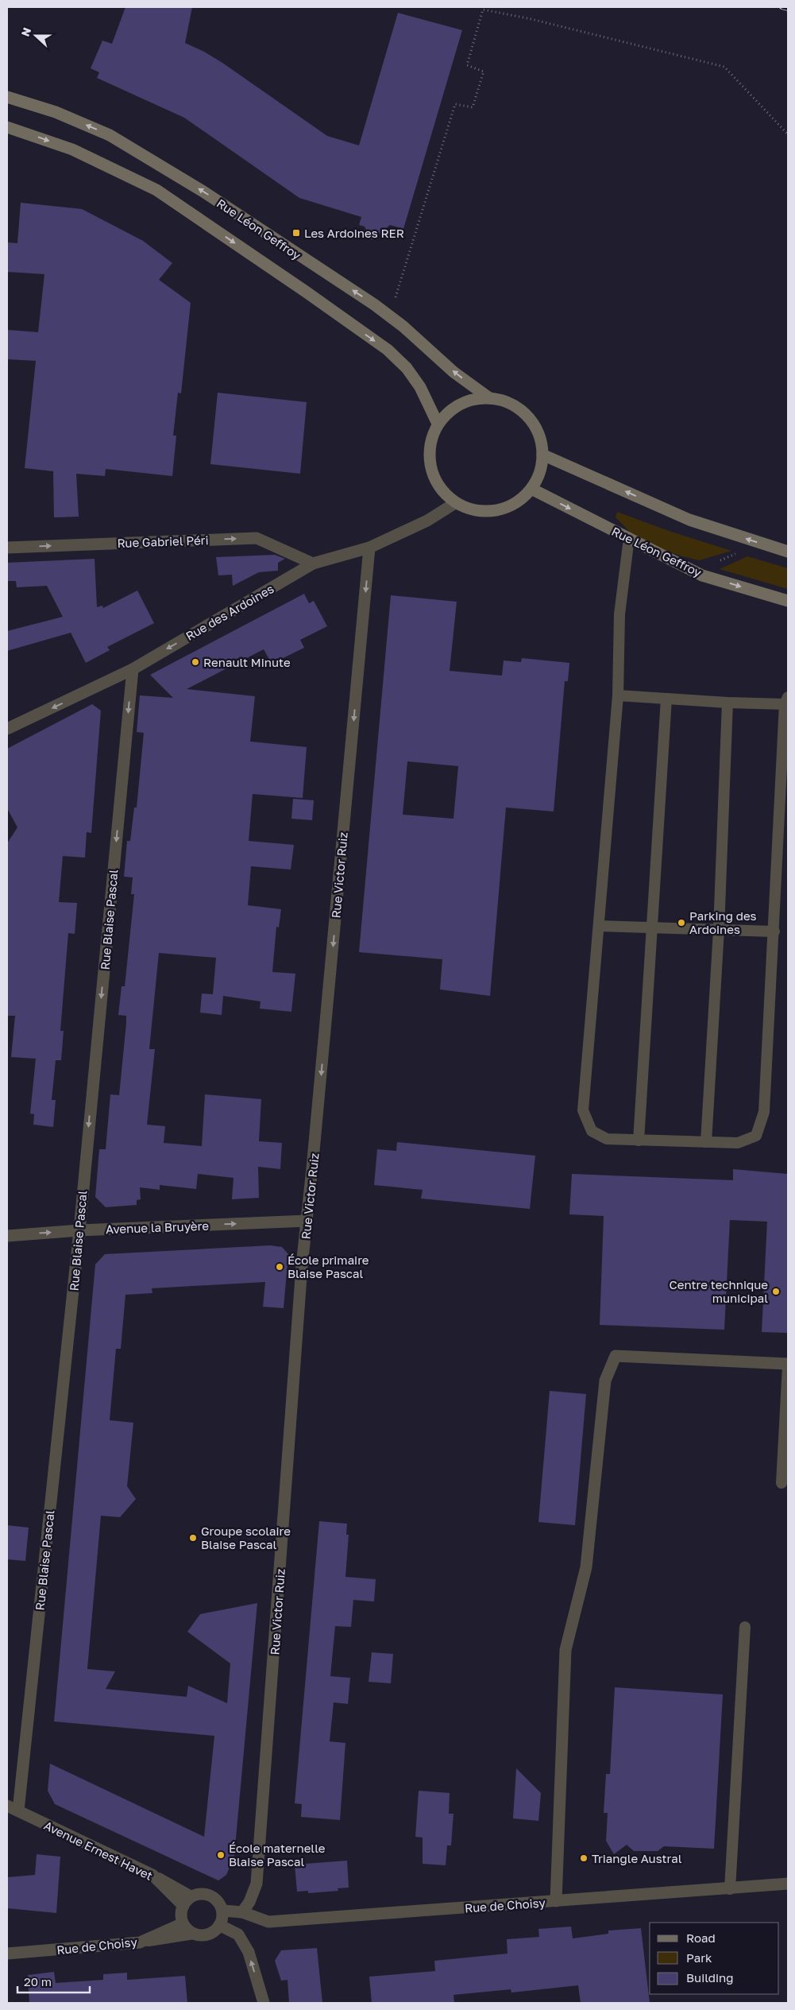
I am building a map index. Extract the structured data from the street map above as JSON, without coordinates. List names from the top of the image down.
{
  "streets": {
    "street": [
      "Rue Léon Geffroy",
      "Rue Gabriel Péri",
      "Rue des Ardoines",
      "Rue Victor Ruiz",
      "Rue Blaise Pascal",
      "Avenue la Bruyère",
      "Avenue Ernest Havet",
      "Rue de Choisy"
    ]
  },
  "crossings": [
    ["Rue Léon Geffroy", "Rue des Ardoines"],
    ["Rue Gabriel Péri", "Rue des Ardoines"],
    ["Rue des Ardoines", "Rue Victor Ruiz"],
    ["Rue des Ardoines", "Rue Blaise Pascal"],
    ["Rue Victor Ruiz", "Avenue la Bruyère"],
    ["Rue Victor Ruiz", "Rue de Choisy"],
    ["Rue Blaise Pascal", "Avenue la Bruyère"],
    ["Rue Blaise Pascal", "Avenue Ernest Havet"],
    ["Avenue Ernest Havet", "Rue de Choisy"]
  ],
  "one_way": [
    "Rue Gabriel Péri",
    "Rue des Ardoines",
    "Rue Victor Ruiz",
    "Rue Blaise Pascal",
    "Avenue la Bruyère"
  ],
  "places": {
    "transit": ["Les Ardoines RER"],
    "other": [
      "Renault Minute",
      "Parking des Ardoines",
      "École primaire Blaise Pascal",
      "Centre technique municipal",
      "Groupe scolaire Blaise Pascal",
      "École maternelle Blaise Pascal",
      "Triangle Austral"
    ]
  },
  "legend": ["Road", "Park", "Building"],
  "scale_bar": "20 m",
  "north": "left"
}
